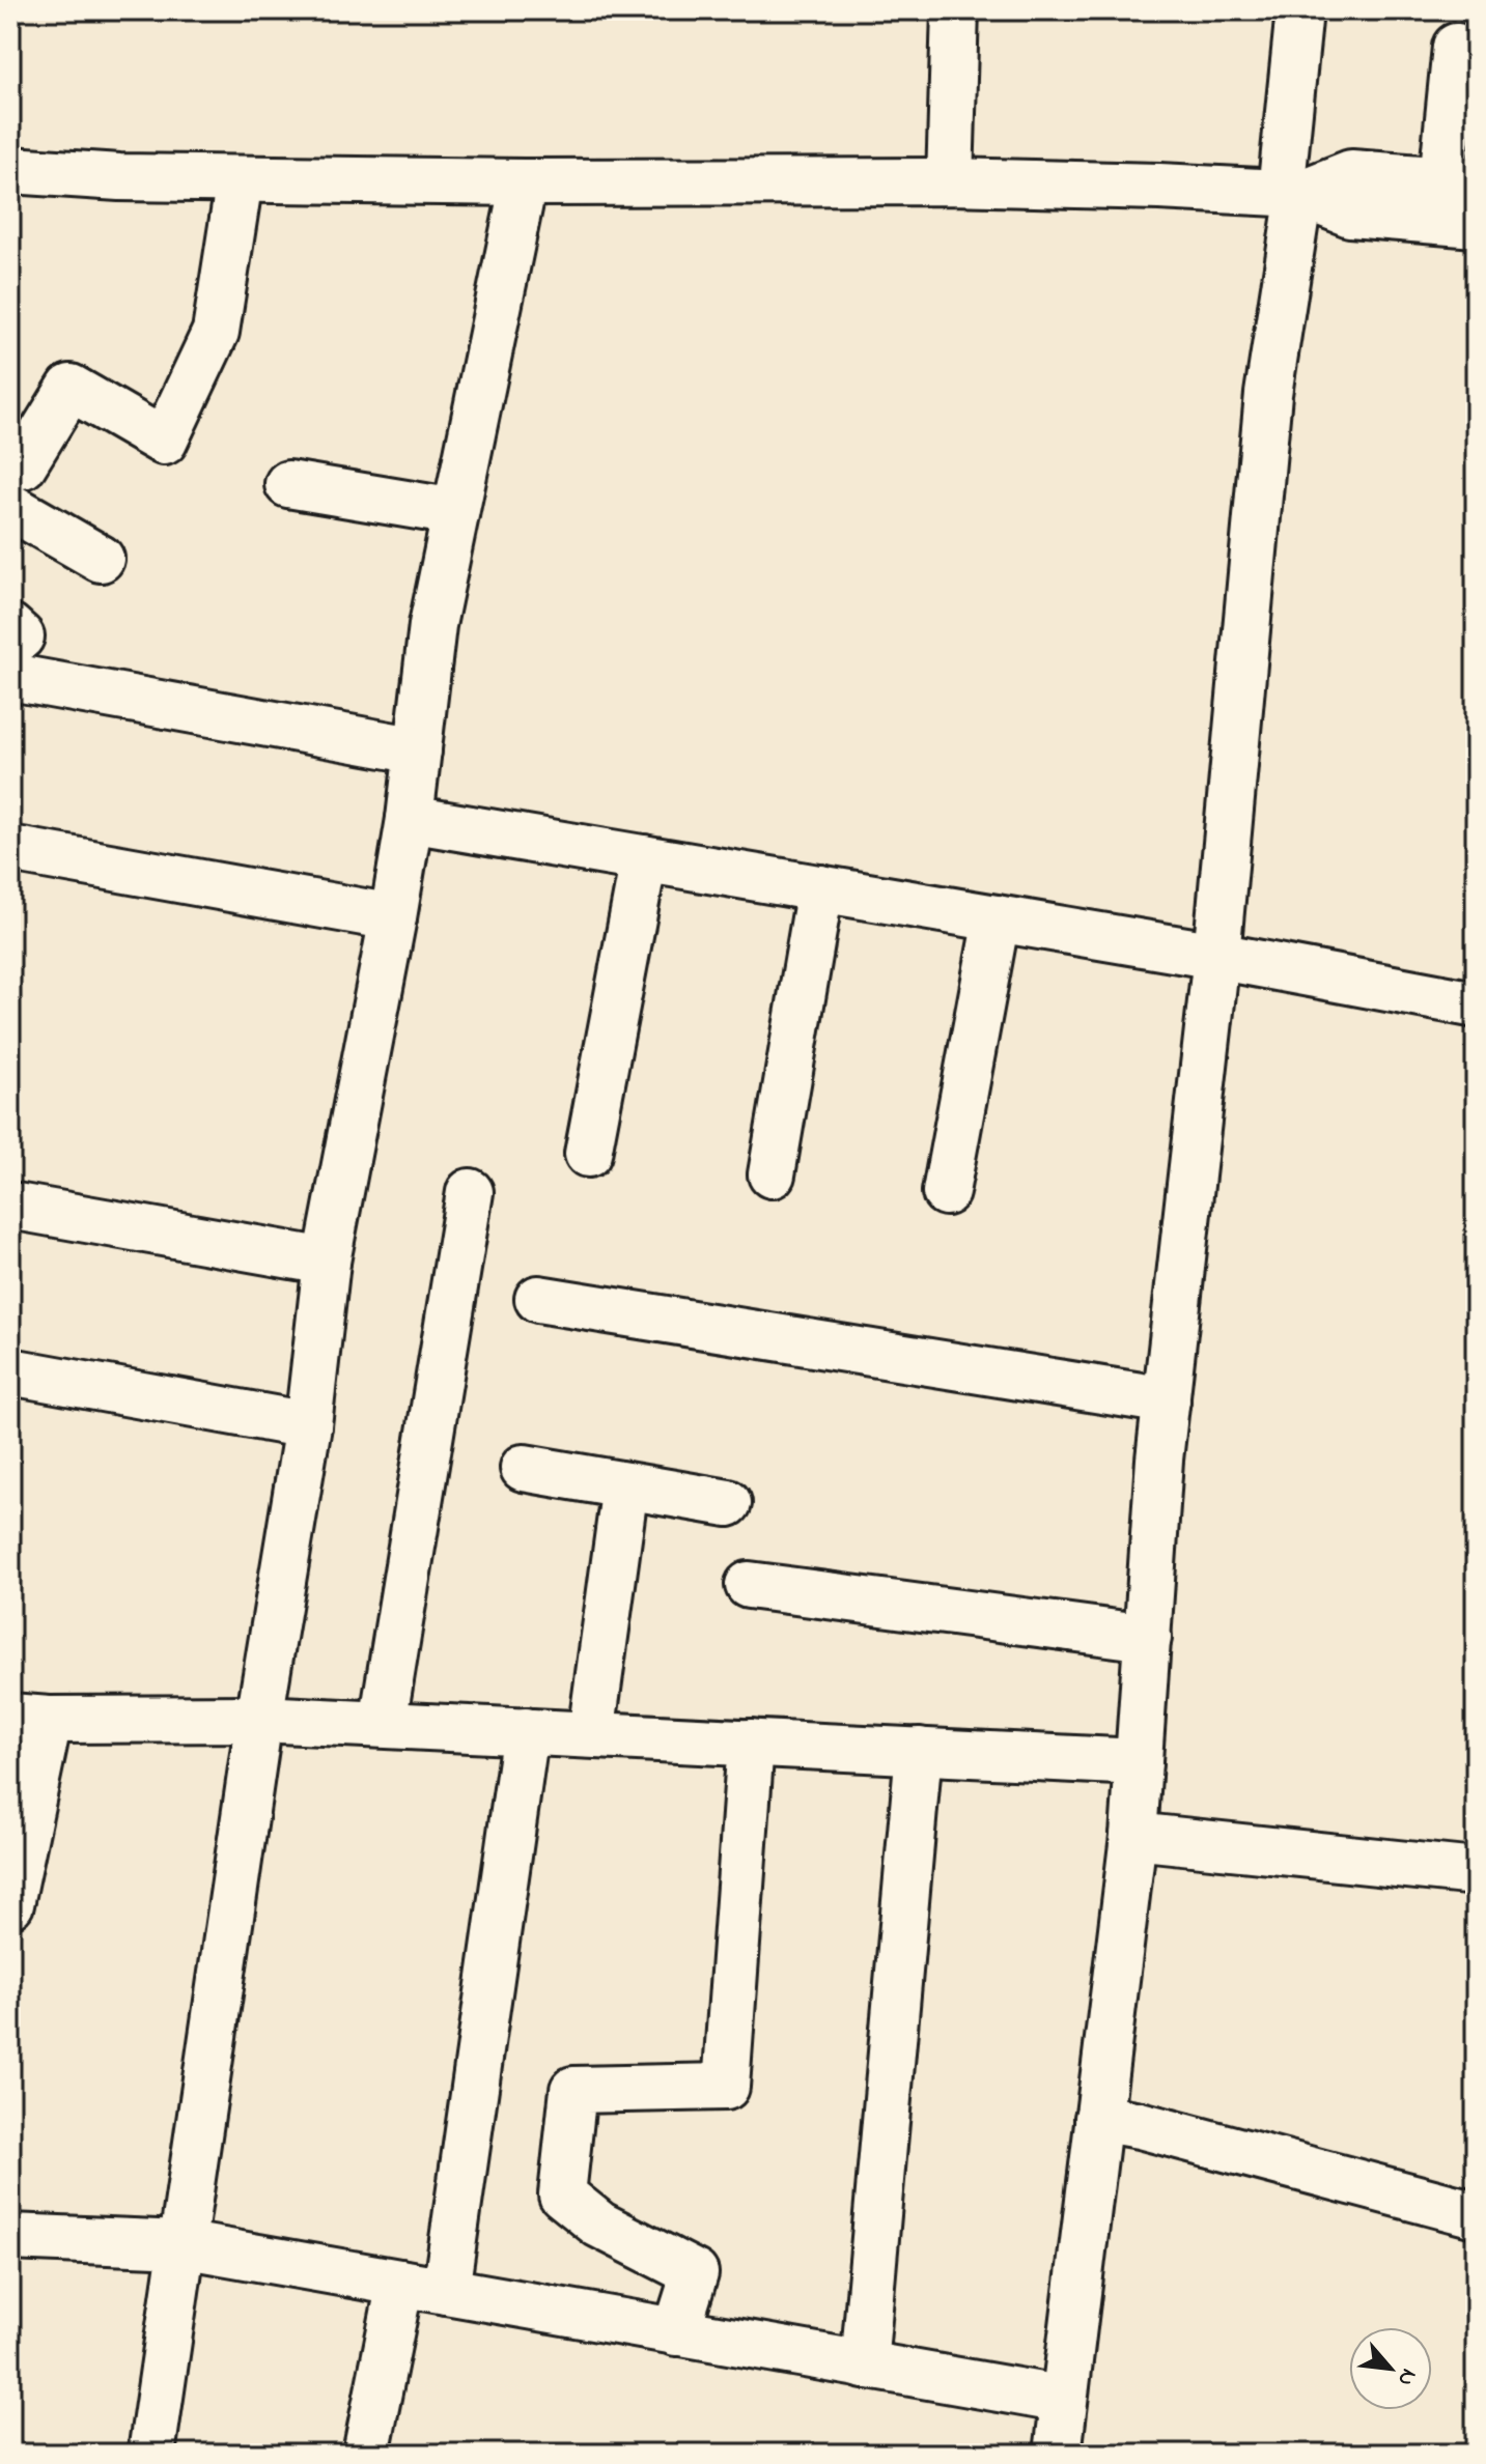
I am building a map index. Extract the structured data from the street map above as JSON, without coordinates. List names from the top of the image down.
{
  "north": "bottom right"
}
